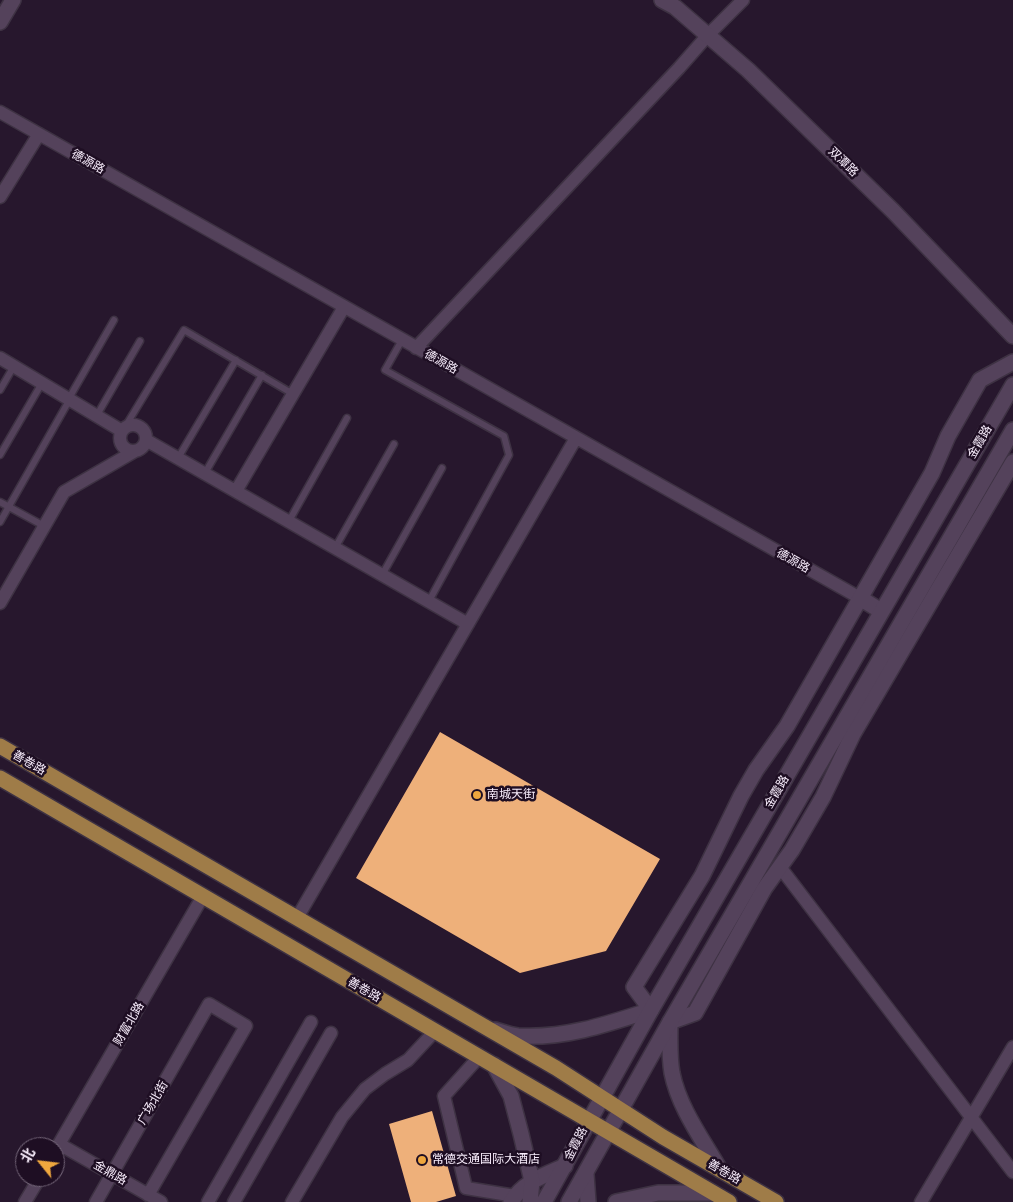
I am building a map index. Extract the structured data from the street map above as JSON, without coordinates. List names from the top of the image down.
{
  "streets": {
    "main road": ["善卷路"],
    "street": [
      "德源路",
      "双潭路",
      "金霞路",
      "财富北路",
      "广场北街",
      "金鼎路"
    ]
  },
  "crossings": [
    ["德源路", "金霞路"],
    ["金霞路", "善卷路"],
    ["善卷路", "财富北路"],
    ["广场北街", "金鼎路"]
  ],
  "places": ["南城天街", "常德交通国际大酒店"],
  "north": "top left"
}
